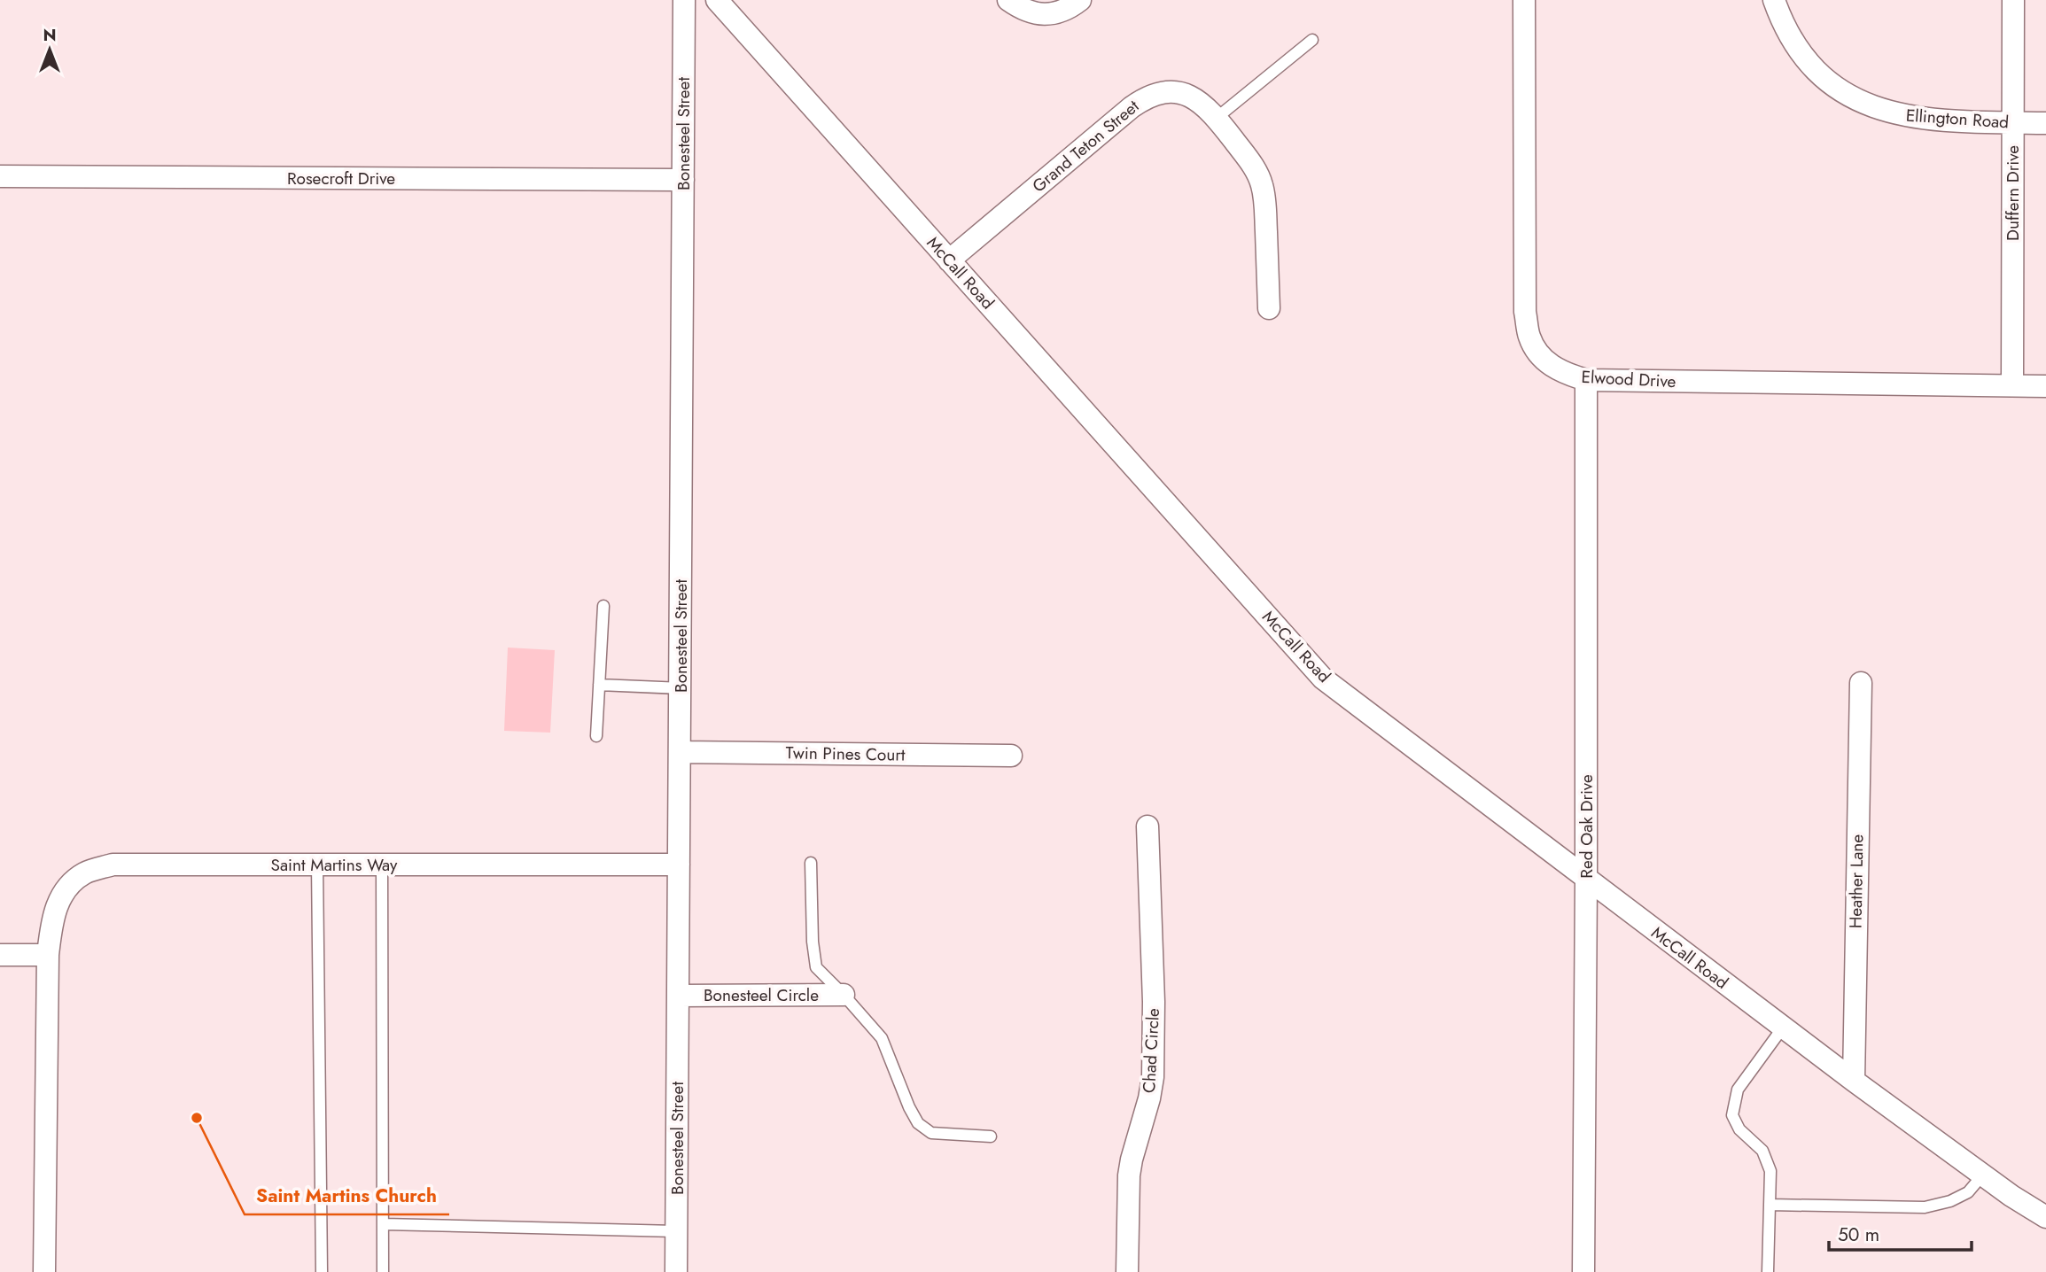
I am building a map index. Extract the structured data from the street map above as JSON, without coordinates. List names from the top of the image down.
{
  "streets": {
    "street": [
      "Ellington Road",
      "Bonesteel Street",
      "Grand Teton Street",
      "Rosecroft Drive",
      "Duffern Drive",
      "McCall Road",
      "Elwood Drive",
      "Twin Pines Court",
      "Red Oak Drive",
      "Saint Martins Way",
      "Heather Lane",
      "Bonesteel Circle",
      "Chad Circle"
    ]
  },
  "crossings": [
    ["Ellington Road", "Duffern Drive"],
    ["Bonesteel Street", "Rosecroft Drive"],
    ["Bonesteel Street", "Twin Pines Court"],
    ["Bonesteel Street", "Saint Martins Way"],
    ["Bonesteel Street", "Bonesteel Circle"],
    ["Grand Teton Street", "McCall Road"],
    ["Duffern Drive", "Elwood Drive"],
    ["McCall Road", "Red Oak Drive"],
    ["McCall Road", "Heather Lane"],
    ["Elwood Drive", "Red Oak Drive"]
  ],
  "places": ["Saint Martins Church"],
  "scale_bar": "50 m",
  "north": "top"
}
